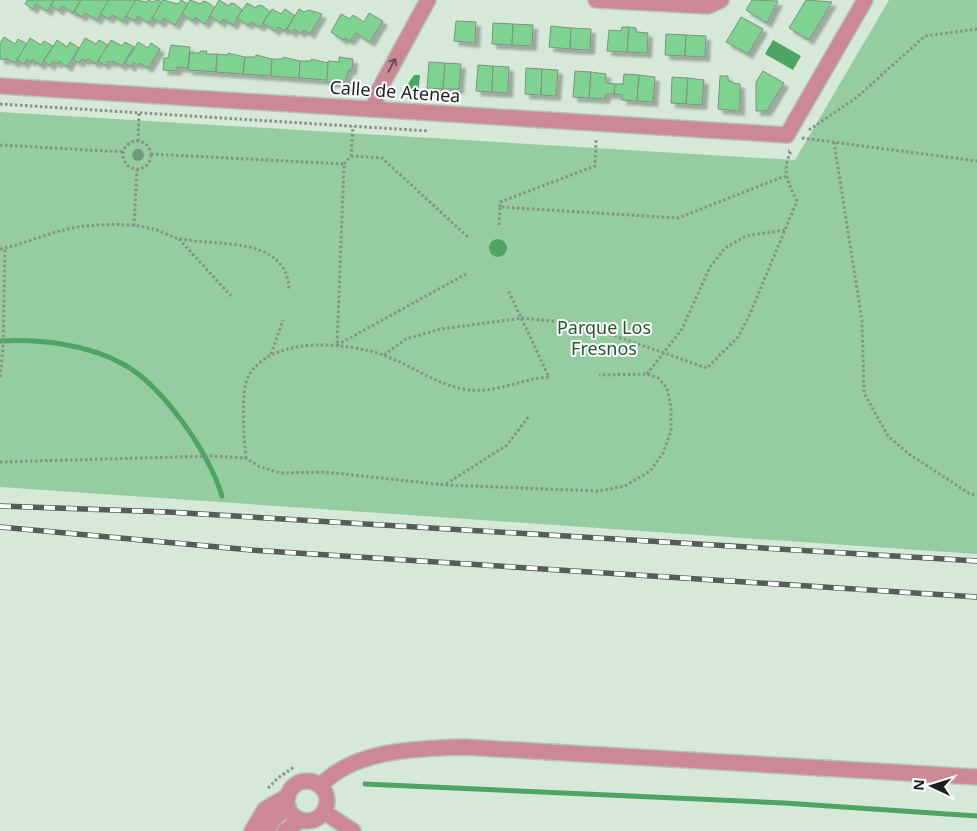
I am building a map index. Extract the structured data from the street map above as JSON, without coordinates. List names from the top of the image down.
{
  "streets": {
    "street": ["Calle de Atenea"]
  },
  "parks": ["Parque Los Fresnos"],
  "north": "left"
}
